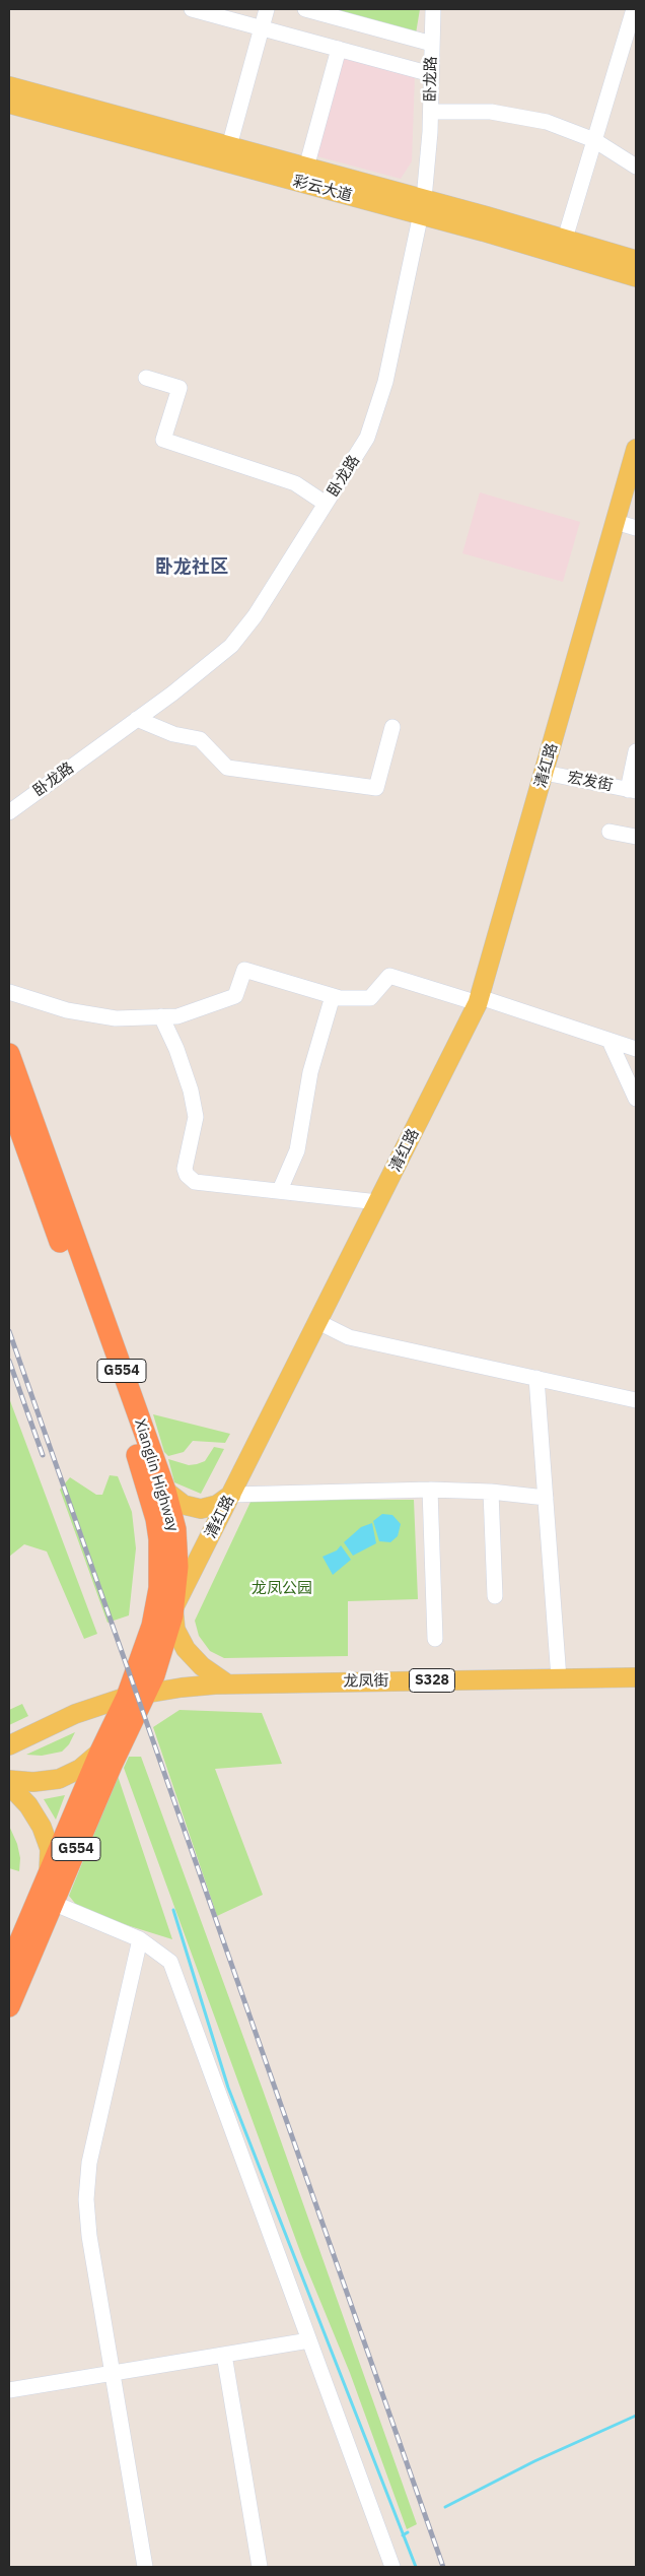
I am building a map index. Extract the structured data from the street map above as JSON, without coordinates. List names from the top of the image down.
{
  "streets": {
    "highway": ["G554", "Xianglin Highway"],
    "main road": [
      "彩云大道",
      "清红路",
      "S328",
      "龙凤街"
    ],
    "street": ["卧龙路", "宏发街"]
  },
  "crossings": [
    ["卧龙路", "彩云大道"],
    ["清红路", "宏发街"],
    ["清红路", "Xianglin Highway"],
    ["Xianglin Highway", "龙凤街"]
  ],
  "districts": ["卧龙社区"],
  "parks": ["龙凤公园"]
}
